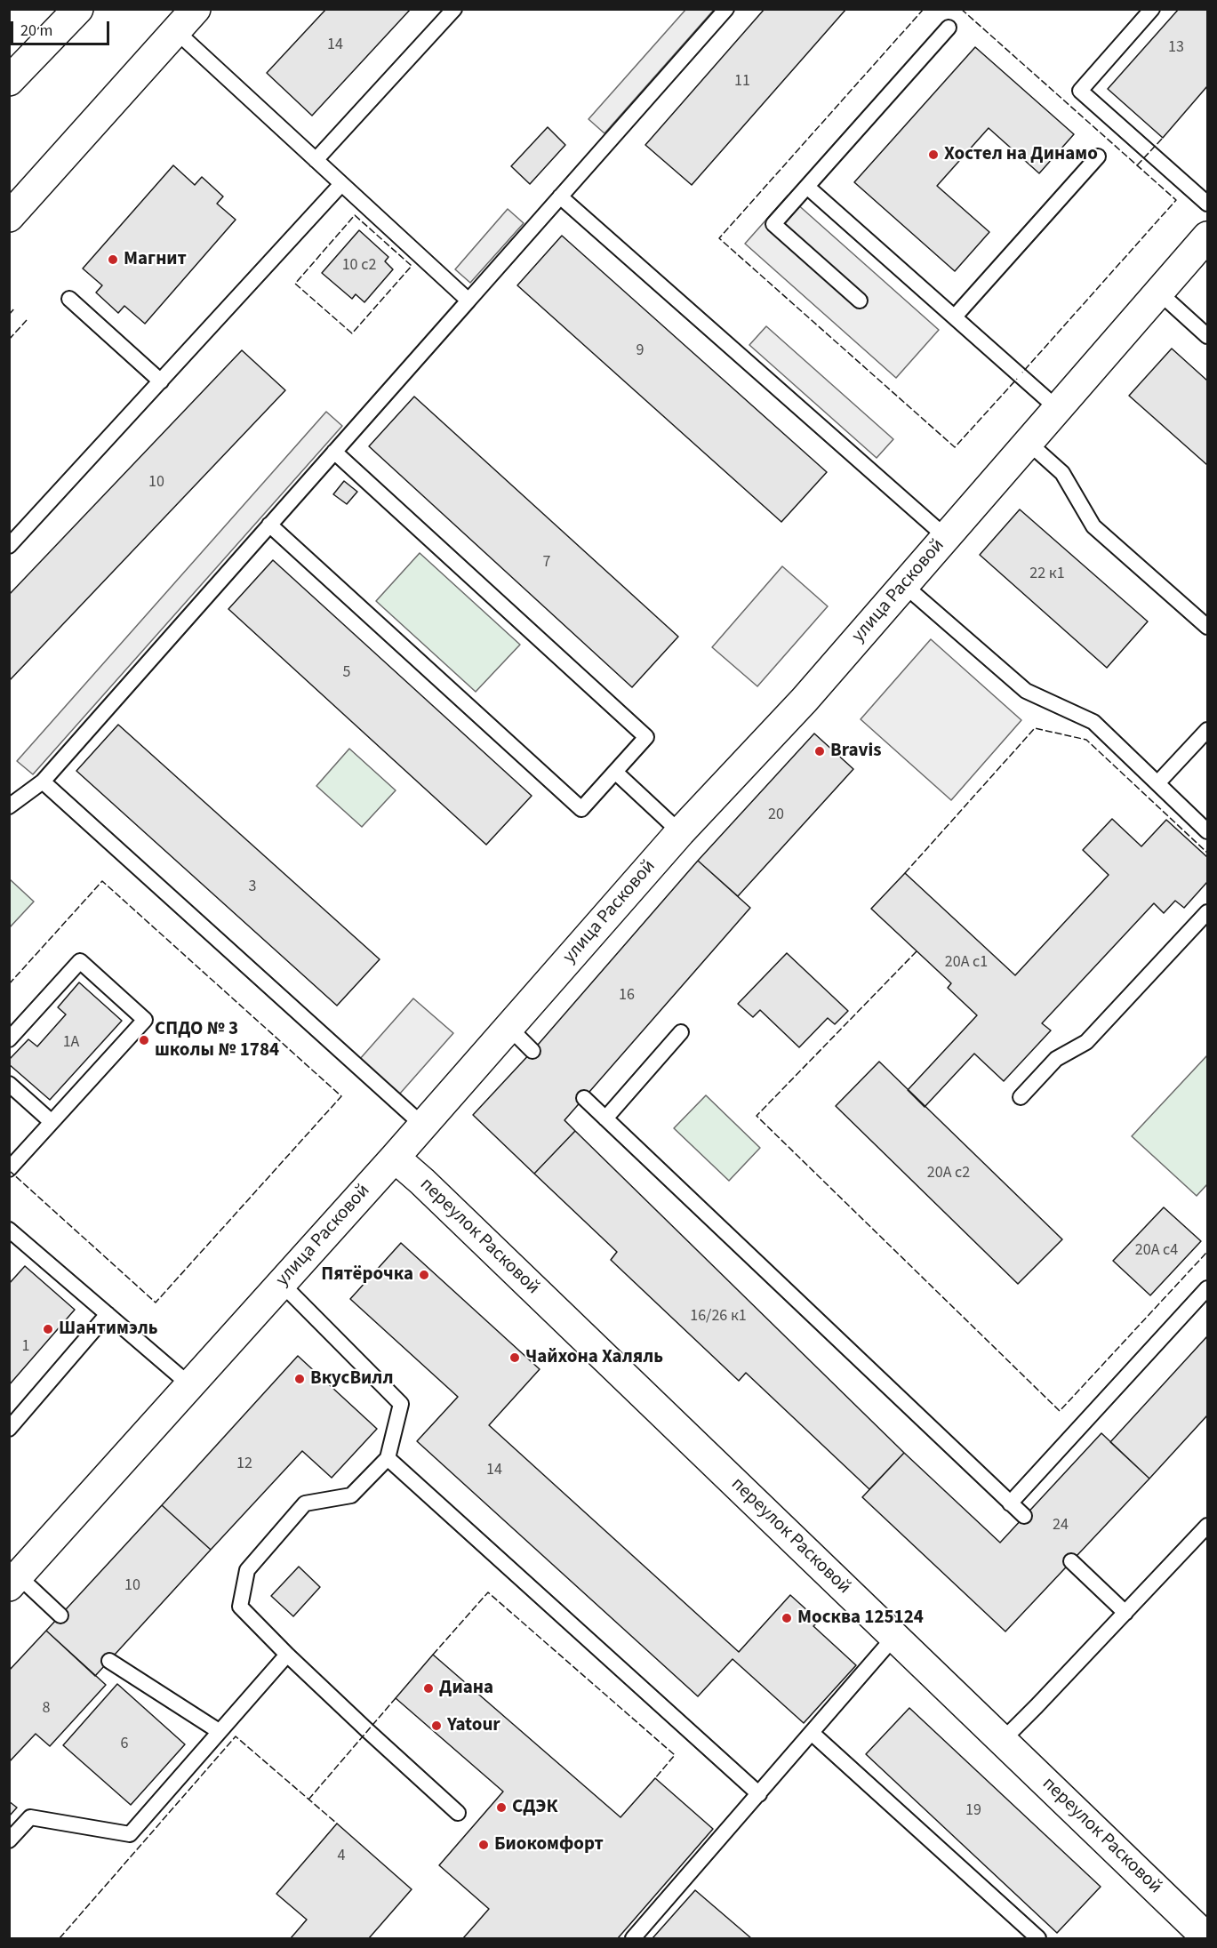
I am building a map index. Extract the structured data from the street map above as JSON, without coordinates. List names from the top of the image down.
{
  "streets": {
    "street": ["улица Расковой", "переулок Расковой"]
  },
  "crossings": [
    ["улица Расковой", "переулок Расковой"]
  ],
  "places": [
    "Хостел на Динамо",
    "Магнит",
    "Bravis",
    "СПДО № 3 школы № 1784",
    "Пятёрочка",
    "Шантимэль",
    "Чайхона Халяль",
    "ВкусВилл",
    "Москва 125124",
    "Диана",
    "Yatour",
    "СДЭК",
    "Биокомфорт"
  ],
  "house_numbers": [
    "14",
    "13",
    "11",
    "10 с2",
    "9",
    "10",
    "7",
    "22 к1",
    "5",
    "20",
    "3",
    "20А с1",
    "16",
    "1А",
    "20А с2",
    "20А с4",
    "16/26 к1",
    "1",
    "12",
    "14",
    "24",
    "10",
    "8",
    "6",
    "19",
    "4"
  ],
  "scale_bar": "20 m"
}
